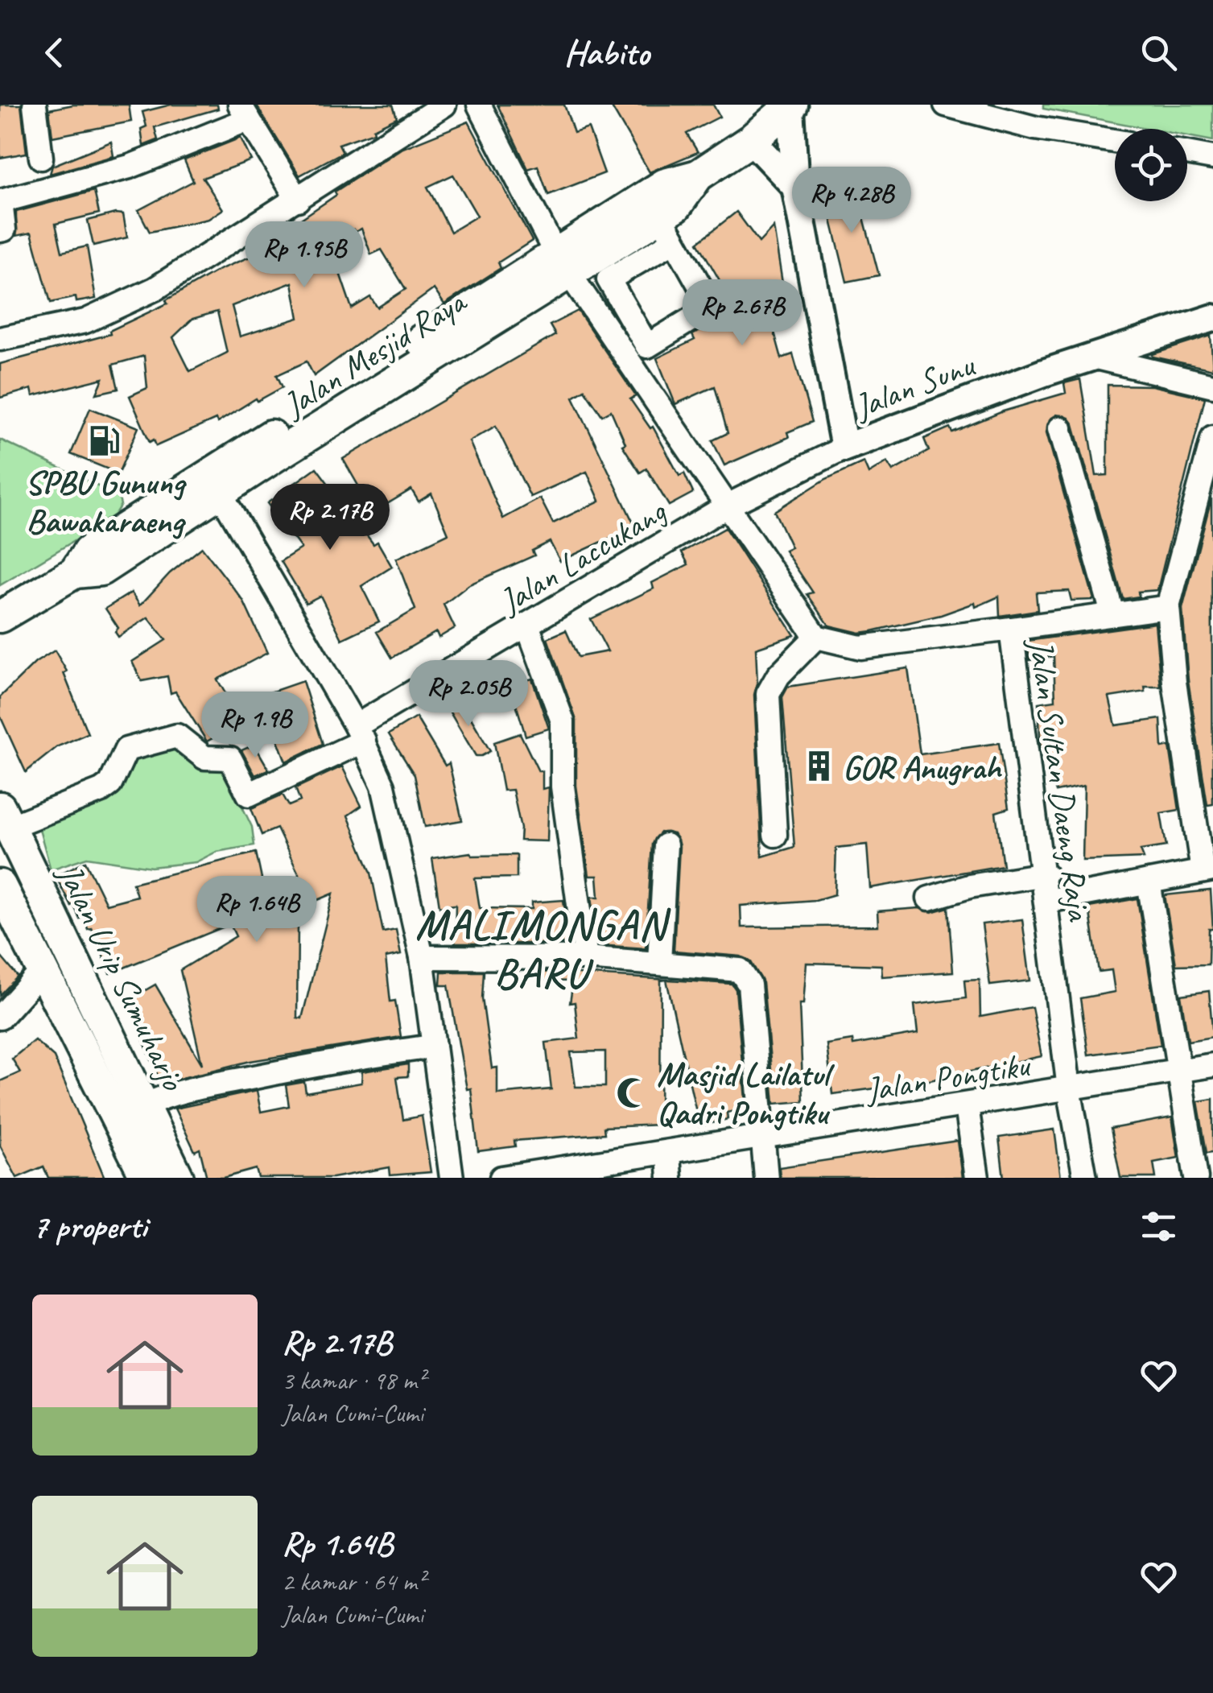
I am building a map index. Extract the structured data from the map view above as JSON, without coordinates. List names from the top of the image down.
{
  "streets": {
    "highway": ["Jalan Mesjid Raya", "Jalan Urip Sumuharjo"],
    "main road": ["Jalan Sunu"],
    "street": ["Jalan Laccukang", "Jalan Sultan Daeng Raja", "Jalan Pongtiku"]
  },
  "crossings": [
    ["Jalan Mesjid Raya", "Jalan Sunu"],
    ["Jalan Sunu", "Jalan Laccukang"],
    ["Jalan Laccukang", "Jalan Urip Sumuharjo"],
    ["Jalan Sultan Daeng Raja", "Jalan Pongtiku"]
  ],
  "districts": ["MALIMONGAN BARU"],
  "places": {
    "fuel station": ["SPBU Gunung Bawakaraeng"],
    "building": ["GOR Anugrah"],
    "mosque": ["Masjid Lailatul Qadri Pongtiku"]
  },
  "page": {
    "header": "Habito",
    "price": [
      "Rp 4.28B",
      "Rp 1.95B",
      "Rp 2.67B",
      "Rp 2.17B",
      "Rp 2.05B",
      "Rp 1.9B",
      "Rp 1.64B"
    ],
    "heading": "7 properti",
    "list": [
      {
        "name": "Rp 2.17B",
        "note": "3 kamar · 98 m² · Jalan Cumi-Cumi"
      },
      {
        "name": "Rp 1.64B",
        "note": "2 kamar · 64 m² · Jalan Cumi-Cumi"
      }
    ]
  }
}
